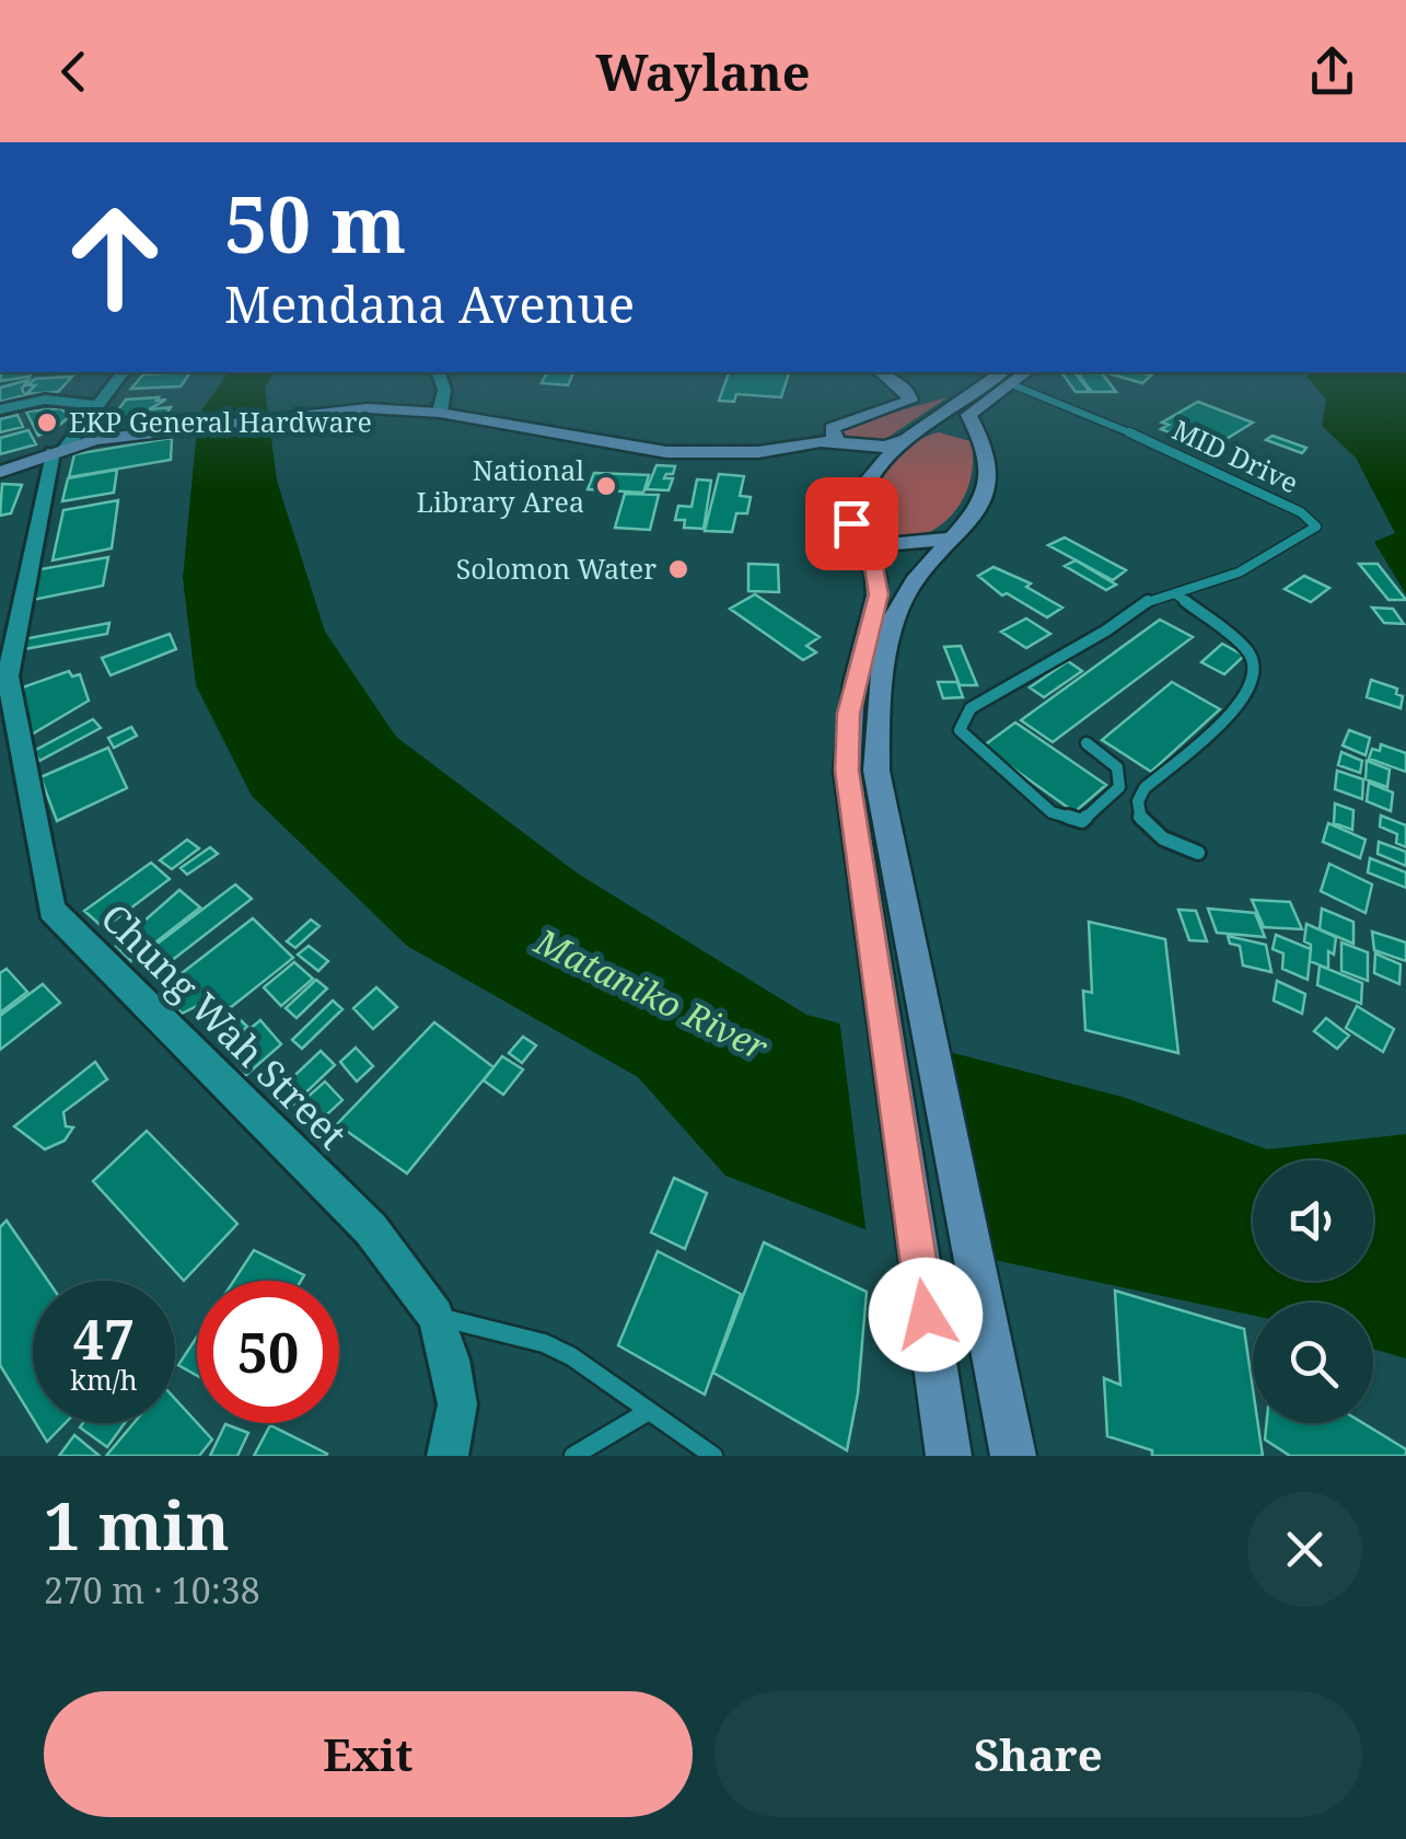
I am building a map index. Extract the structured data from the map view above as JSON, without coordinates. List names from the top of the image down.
{
  "streets": {
    "street": ["Chung Wah Street"],
    "lane": ["MID Drive"]
  },
  "water": ["Mataniko River"],
  "places": ["EKP General Hardware", "National Library Area", "Solomon Water"],
  "page": {
    "header": "Waylane",
    "turn": ["50 m", "Mendana Avenue"],
    "speed": "47 km/h",
    "limit": "50",
    "heading": ["1 min", "270 m · 10:38"],
    "buttons": ["Exit", "Share"]
  }
}
